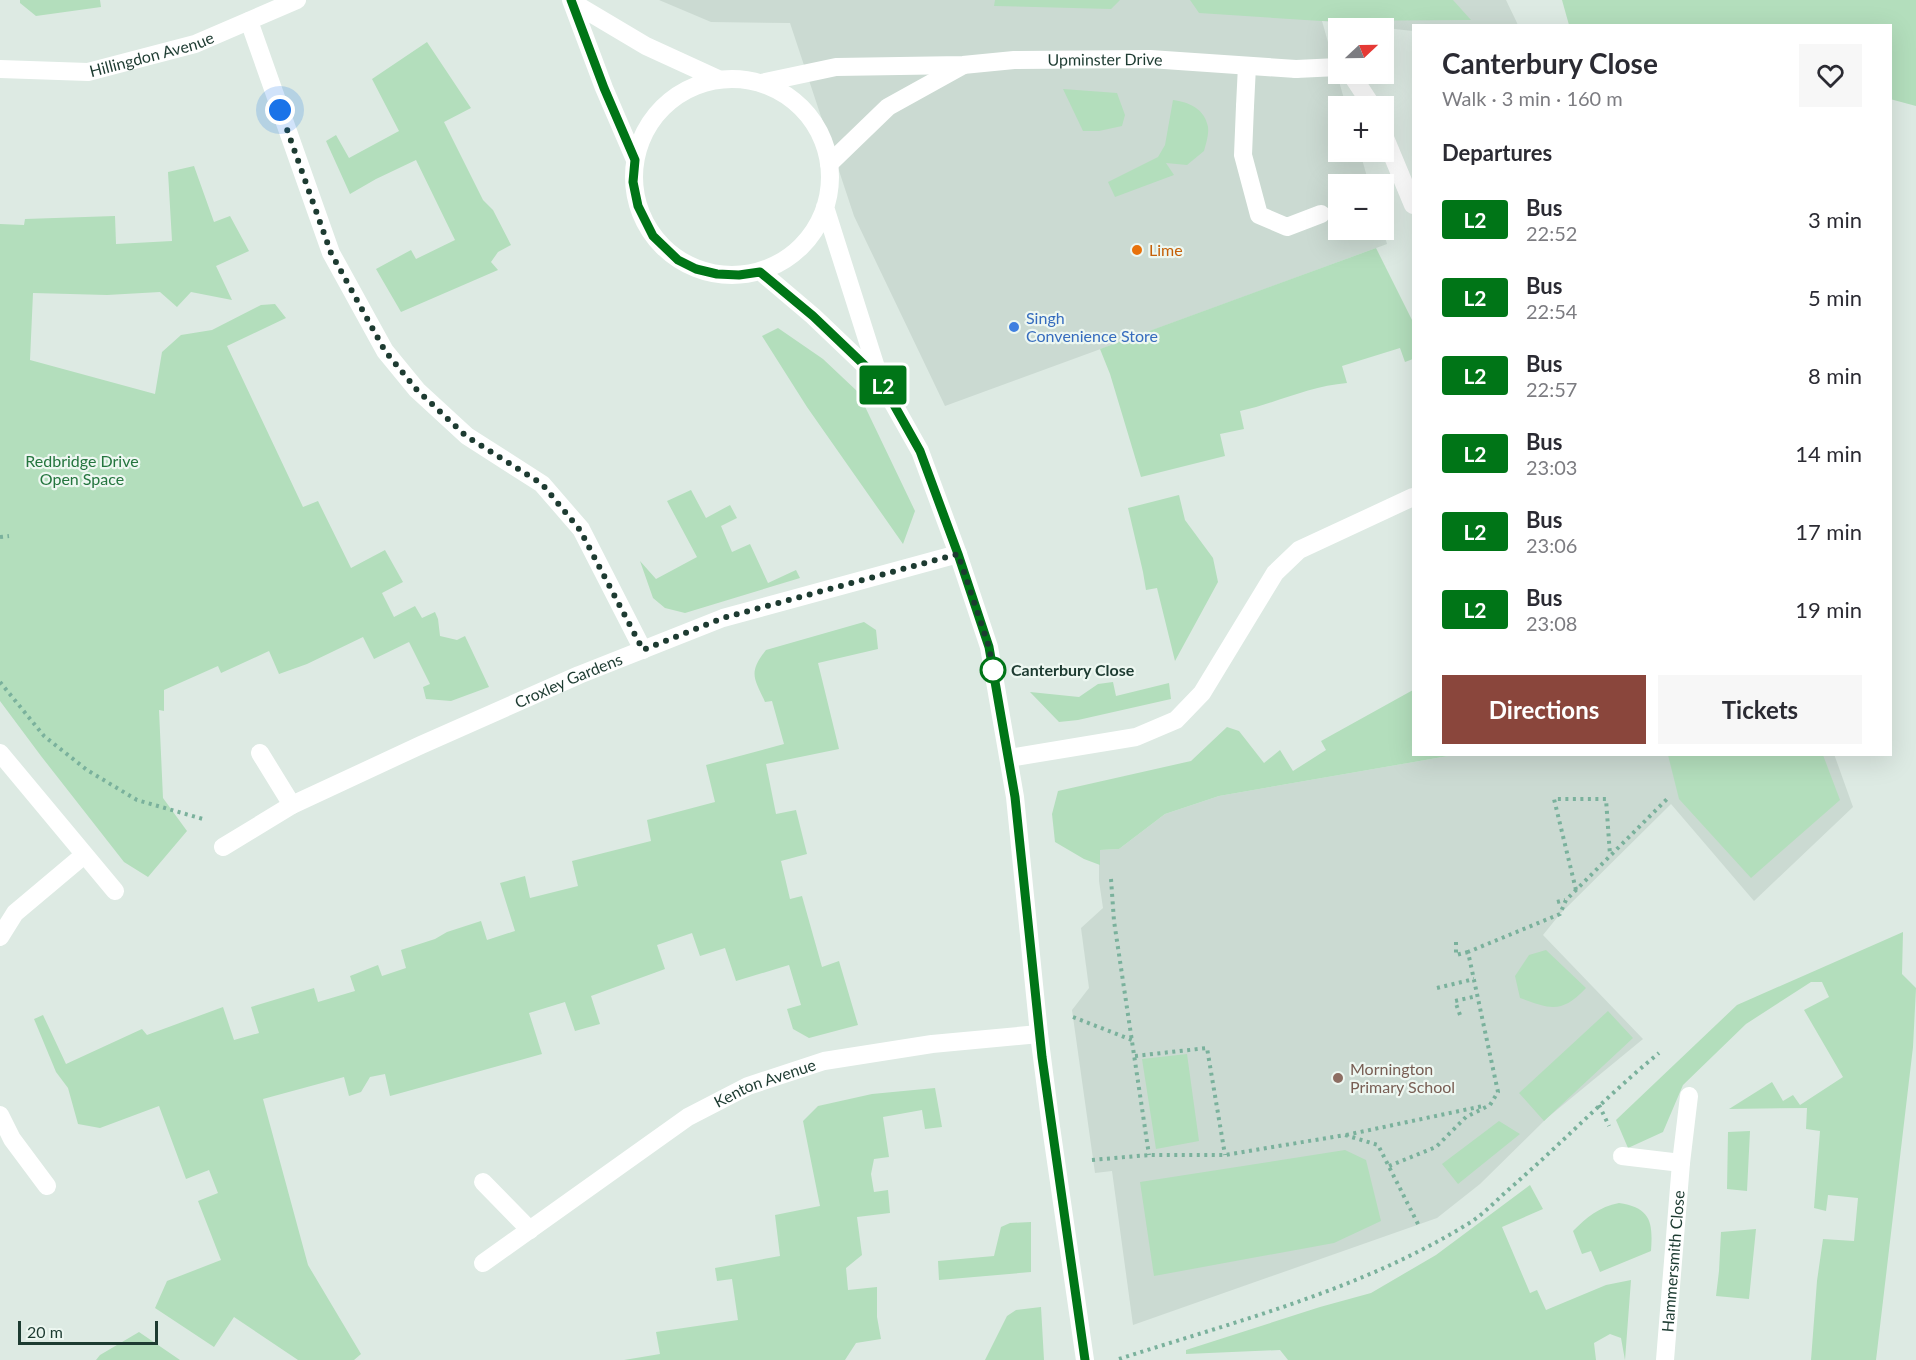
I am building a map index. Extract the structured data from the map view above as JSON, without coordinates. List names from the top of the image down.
{
  "streets": {
    "street": [
      "Hillingdon Avenue",
      "Upminster Drive",
      "Croxley Gardens",
      "Kenton Avenue",
      "Hammersmith Close"
    ]
  },
  "parks": ["Redbridge Drive Open Space"],
  "places": [
    "Lime",
    "Singh Convenience Store",
    "Canterbury Close",
    "Mornington Primary School"
  ],
  "lines": ["bus line L2"],
  "scale_bar": "20 m",
  "north": "right",
  "page": {
    "on_map": "L2",
    "map_buttons": ["+", "−"],
    "heading": [
      ["Canterbury Close", "Walk · 3 min · 160 m"],
      "Departures"
    ],
    "list": [
      {
        "mark": "L2",
        "name": "Bus",
        "note": "22:52",
        "value": "3 min"
      },
      {
        "mark": "L2",
        "name": "Bus",
        "note": "22:54",
        "value": "5 min"
      },
      {
        "mark": "L2",
        "name": "Bus",
        "note": "22:57",
        "value": "8 min"
      },
      {
        "mark": "L2",
        "name": "Bus",
        "note": "23:03",
        "value": "14 min"
      },
      {
        "mark": "L2",
        "name": "Bus",
        "note": "23:06",
        "value": "17 min"
      },
      {
        "mark": "L2",
        "name": "Bus",
        "note": "23:08",
        "value": "19 min"
      }
    ],
    "buttons": ["Directions", "Tickets"],
    "scale": "20 m"
  }
}
